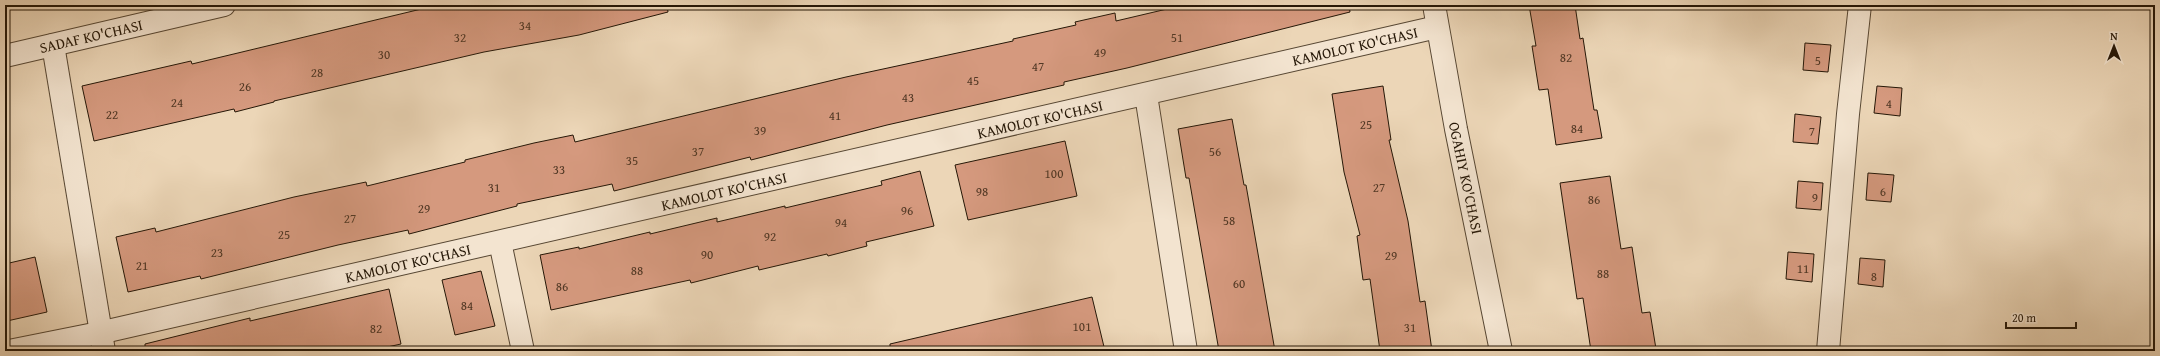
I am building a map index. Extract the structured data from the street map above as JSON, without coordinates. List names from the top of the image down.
{
  "streets": {
    "street": ["SADAF KO'CHASI", "KAMOLOT KO'CHASI", "OGAHIY KO'CHASI"]
  },
  "crossings": [
    ["KAMOLOT KO'CHASI", "OGAHIY KO'CHASI"]
  ],
  "house_numbers": [
    "34",
    "32",
    "51",
    "49",
    "30",
    "82",
    "5",
    "47",
    "28",
    "45",
    "26",
    "43",
    "24",
    "4",
    "22",
    "41",
    "25",
    "84",
    "39",
    "7",
    "37",
    "56",
    "35",
    "33",
    "100",
    "31",
    "27",
    "98",
    "6",
    "9",
    "86",
    "29",
    "96",
    "27",
    "58",
    "94",
    "25",
    "92",
    "23",
    "90",
    "29",
    "21",
    "11",
    "88",
    "88",
    "8",
    "60",
    "86",
    "84",
    "101",
    "31",
    "82"
  ],
  "scale_bar": "20 m",
  "north": "top"
}
